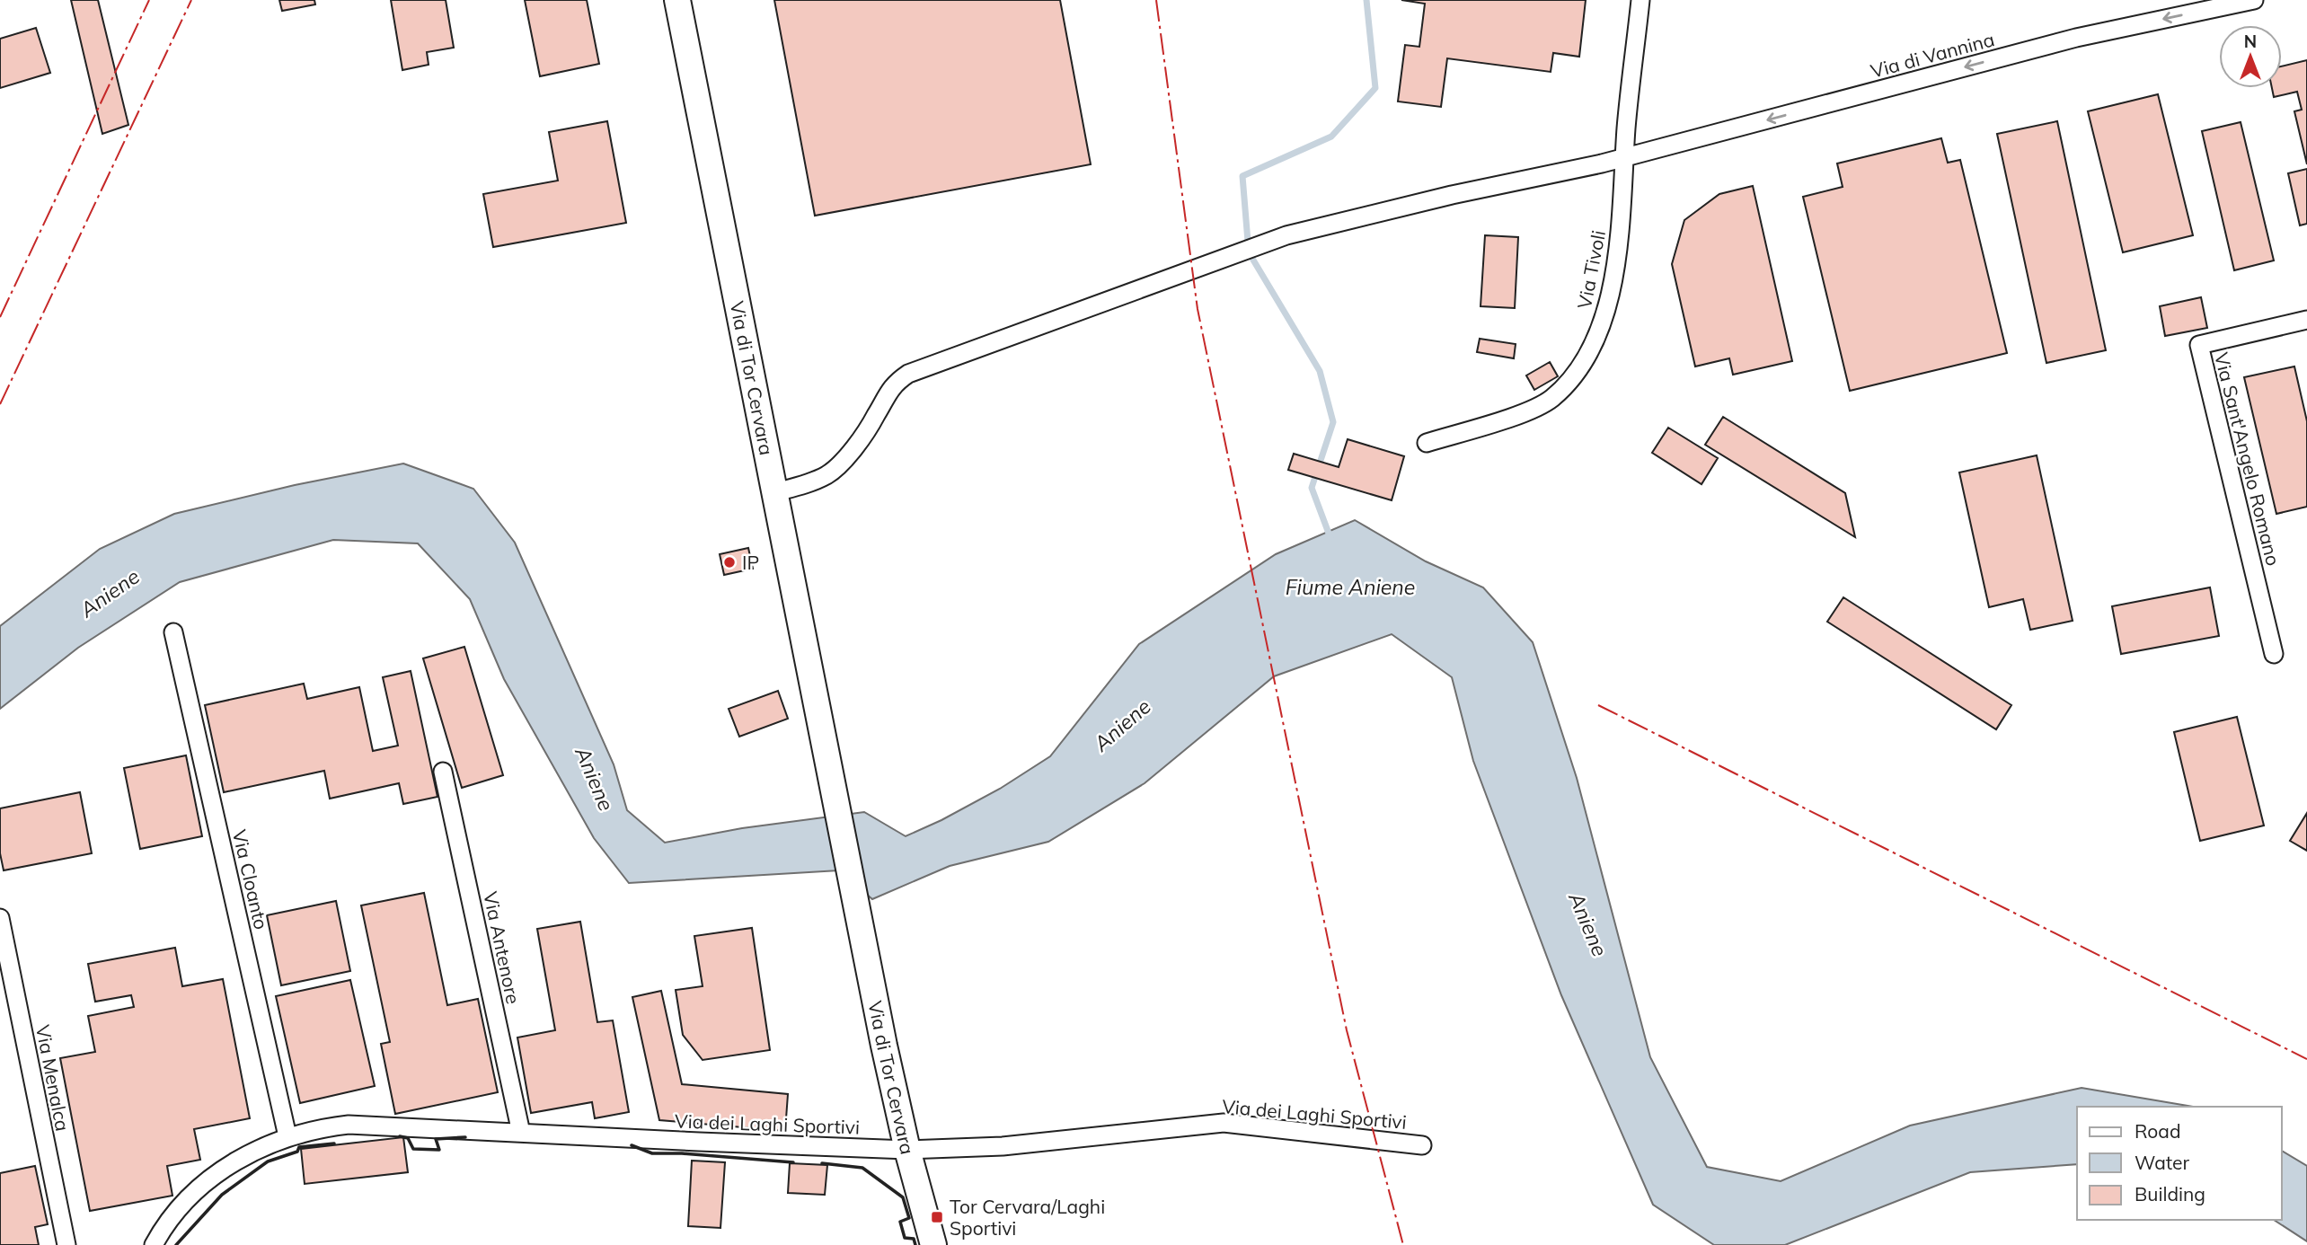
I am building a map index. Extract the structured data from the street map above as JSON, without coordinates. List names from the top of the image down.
{
  "streets": {
    "street": [
      "Via di Vannina",
      "Via Tivoli",
      "Via di Tor Cervara",
      "Via Sant'Angelo Romano",
      "Via Cloanto",
      "Via Antenore",
      "Via Menalca",
      "Via dei Laghi Sportivi"
    ]
  },
  "crossings": [
    ["Via di Vannina", "Via Tivoli"],
    ["Via di Vannina", "Via di Tor Cervara"],
    ["Via di Tor Cervara", "Via dei Laghi Sportivi"],
    ["Via Cloanto", "Via dei Laghi Sportivi"],
    ["Via Antenore", "Via dei Laghi Sportivi"]
  ],
  "one_way": ["Via di Vannina"],
  "water": ["Fiume Aniene", "Aniene"],
  "places": {
    "other": ["IP"],
    "transit": ["Tor Cervara/Laghi Sportivi"]
  },
  "legend": ["Road", "Water", "Building"],
  "north": "top"
}
